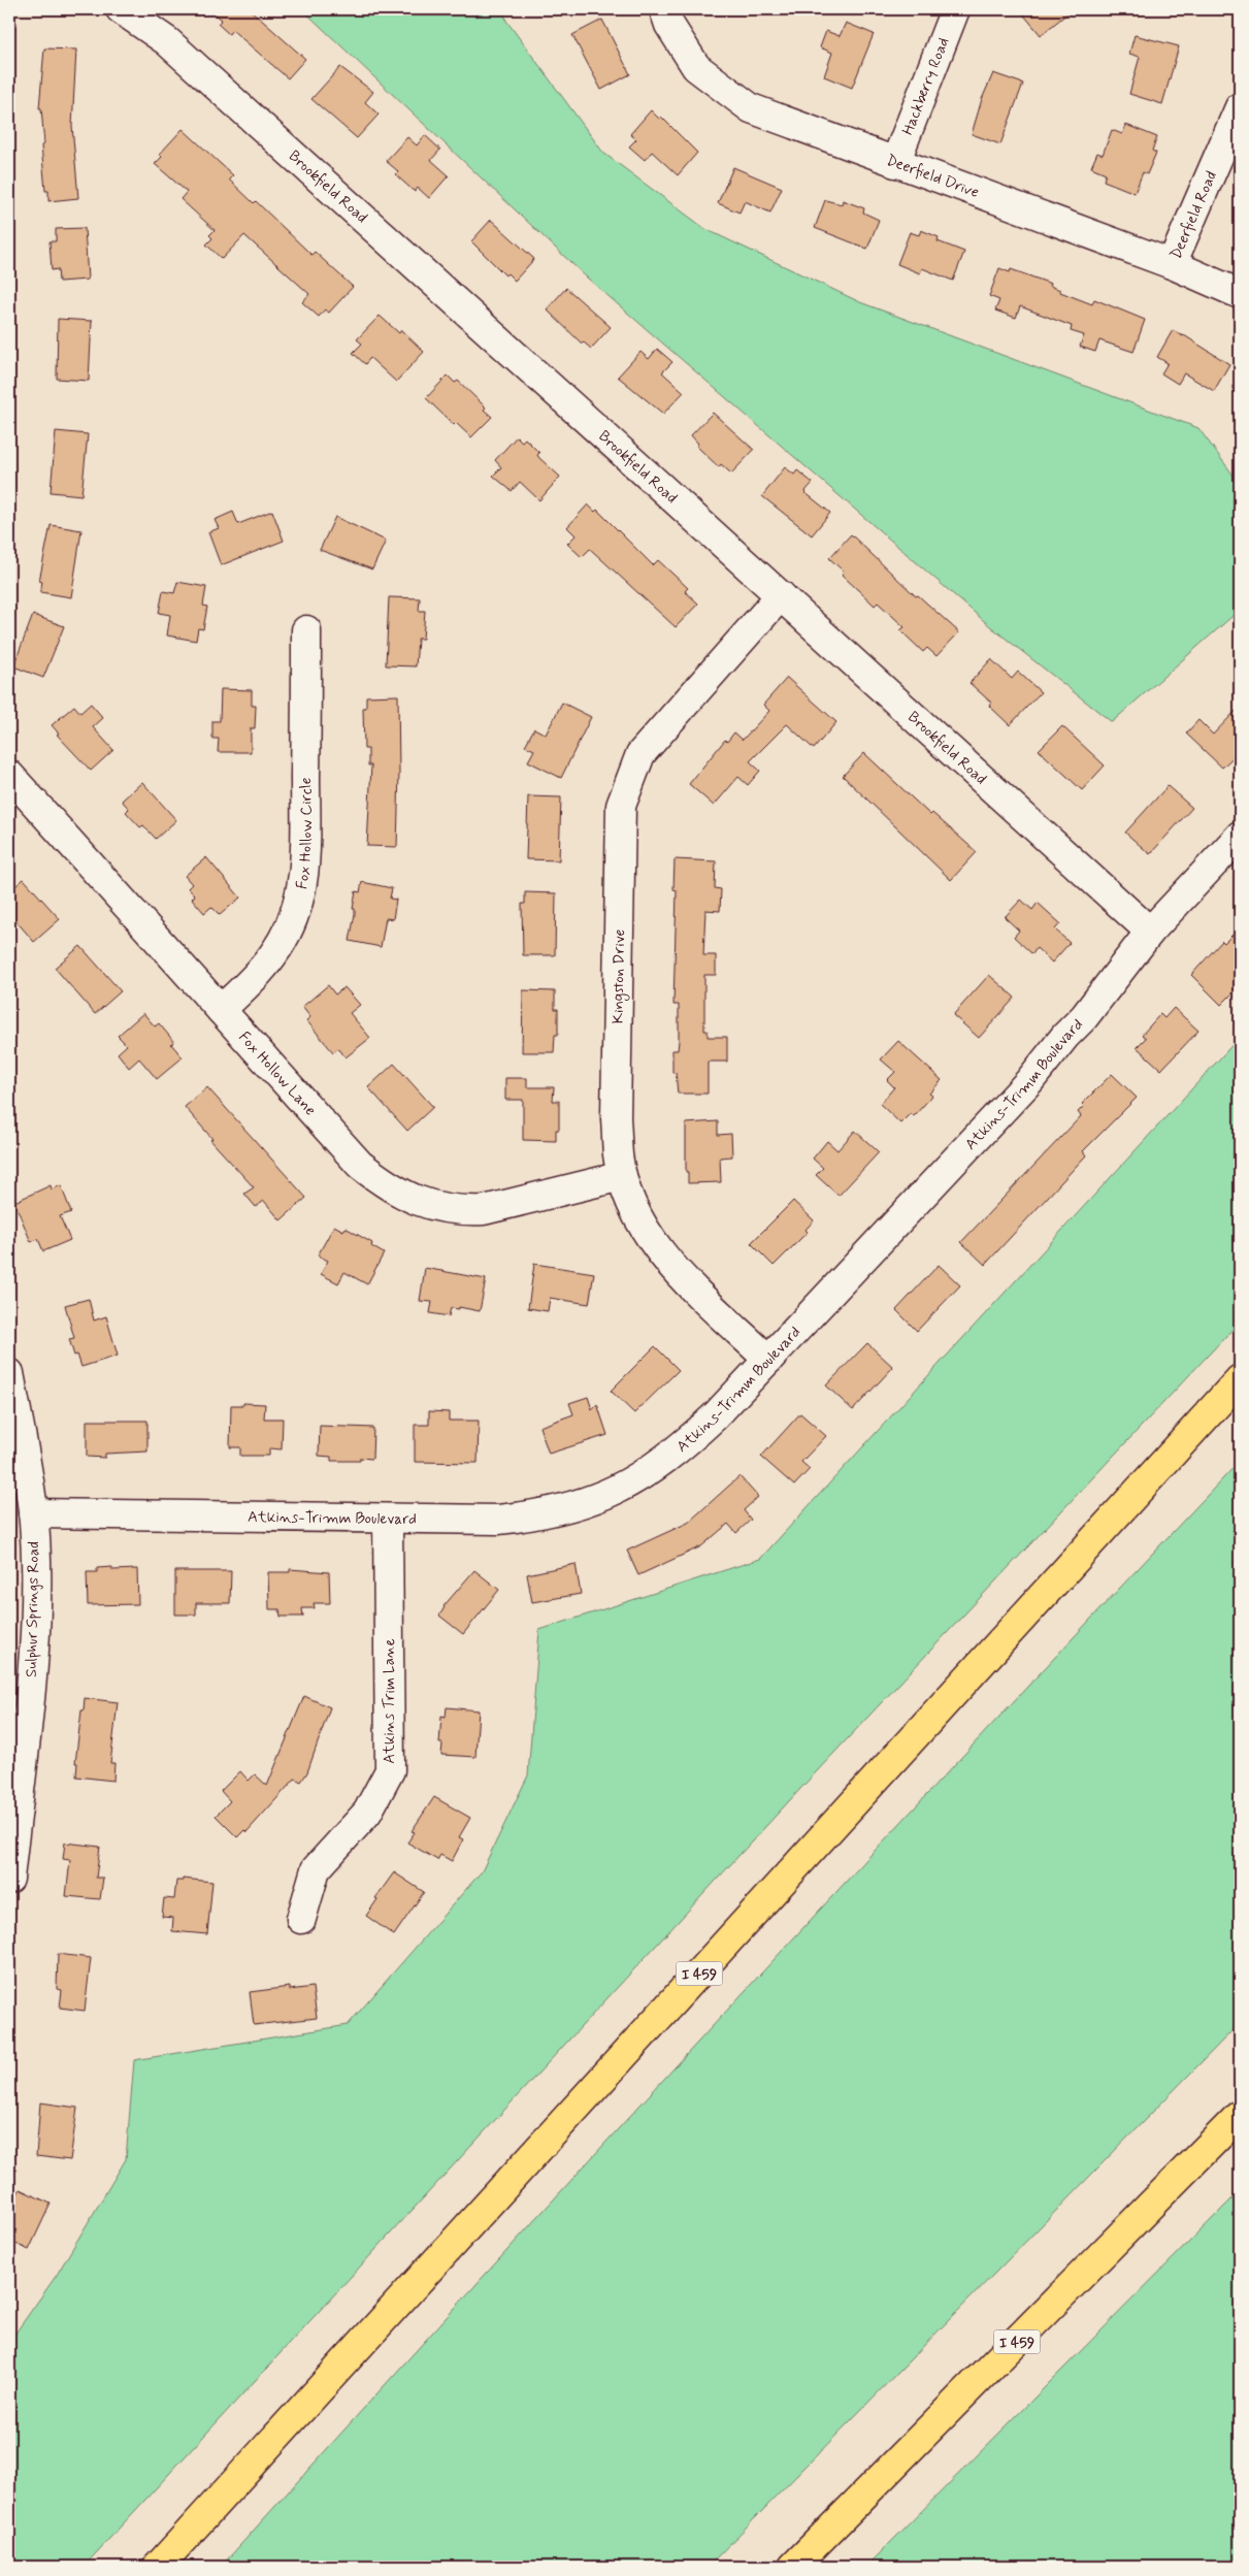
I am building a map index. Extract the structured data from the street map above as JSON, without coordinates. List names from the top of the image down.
{
  "streets": {
    "highway": ["I 459"],
    "street": [
      "Hackberry Road",
      "Deerfield Drive",
      "Brookfield Road",
      "Deerfield Road",
      "Fox Hollow Circle",
      "Kingston Drive",
      "Fox Hollow Lane",
      "Atkins-Trimm Boulevard",
      "Sulphur Springs Road",
      "Atkins Trim Lane"
    ]
  },
  "crossings": [
    ["Hackberry Road", "Deerfield Drive"],
    ["Deerfield Drive", "Deerfield Road"],
    ["Brookfield Road", "Kingston Drive"],
    ["Brookfield Road", "Atkins-Trimm Boulevard"],
    ["Fox Hollow Circle", "Fox Hollow Lane"],
    ["Kingston Drive", "Fox Hollow Lane"],
    ["Kingston Drive", "Atkins-Trimm Boulevard"],
    ["Atkins-Trimm Boulevard", "Sulphur Springs Road"],
    ["Atkins-Trimm Boulevard", "Atkins Trim Lane"]
  ]
}
